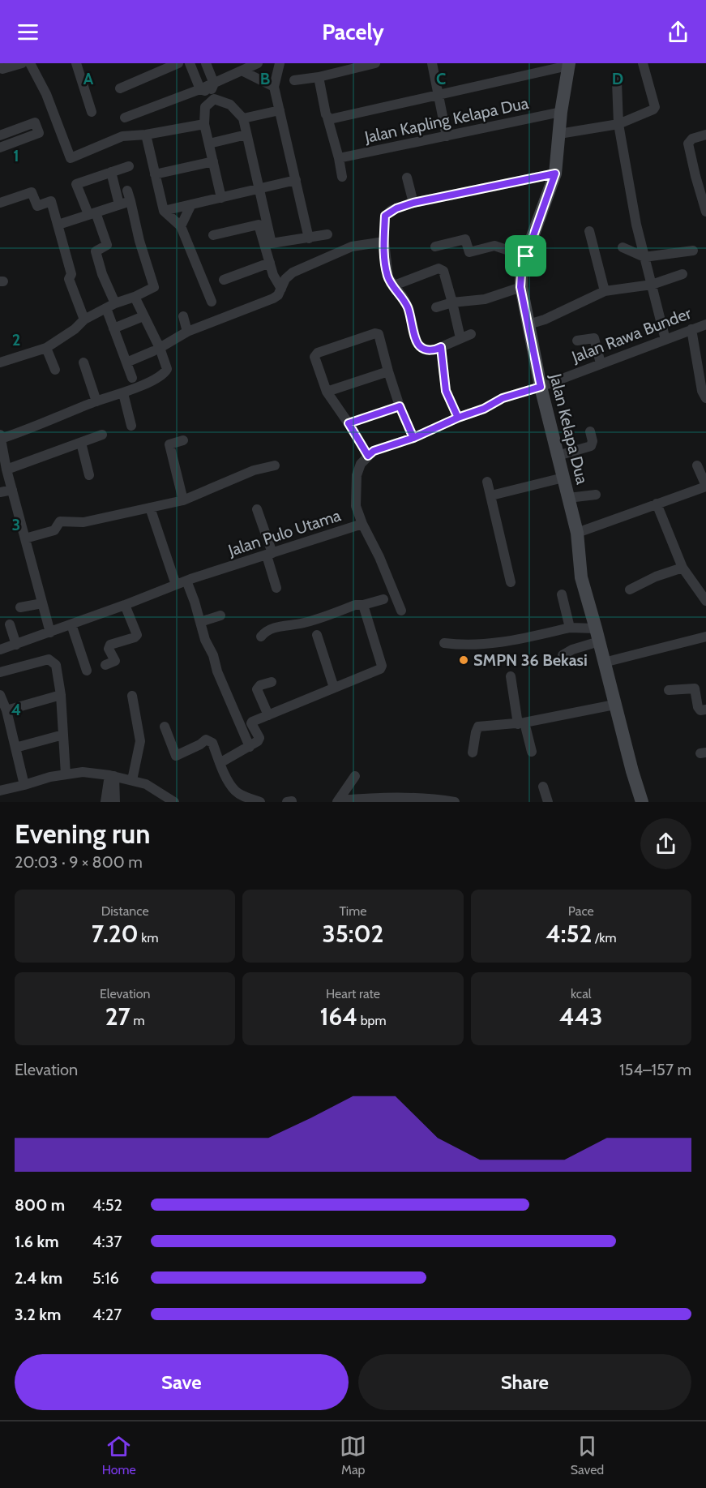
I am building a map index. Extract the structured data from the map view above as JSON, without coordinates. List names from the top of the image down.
{
  "streets": {
    "main road": ["Jalan Kelapa Dua"],
    "street": ["Jalan Kapling Kelapa Dua", "Jalan Rawa Bunder", "Jalan Pulo Utama"]
  },
  "crossings": [
    ["Jalan Kapling Kelapa Dua", "Jalan Kelapa Dua"],
    ["Jalan Rawa Bunder", "Jalan Kelapa Dua"]
  ],
  "places": ["SMPN 36 Bekasi"],
  "page": {
    "header": "Pacely",
    "heading": ["Evening run", "20:03 · 9 × 800 m"],
    "stats": [
      ["Distance", "7.20 km"],
      ["Time", "35:02"],
      ["Pace", "4:52 /km"],
      ["Elevation", "27 m"],
      ["Heart rate", "164 bpm"],
      ["kcal", "443"]
    ],
    "chart": ["Elevation", "154–157 m"],
    "list": [
      {
        "name": "800 m",
        "note": "4:52"
      },
      {
        "name": "1.6 km",
        "note": "4:37"
      },
      {
        "name": "2.4 km",
        "note": "5:16"
      },
      {
        "name": "3.2 km",
        "note": "4:27"
      }
    ],
    "buttons": ["Save", "Share"],
    "tabs": ["Home", "Map", "Saved"]
  },
  "grid": {
    "columns": [
      "A",
      "B",
      "C",
      "D"
    ],
    "rows": [
      "1",
      "2",
      "3",
      "4"
    ]
  }
}
